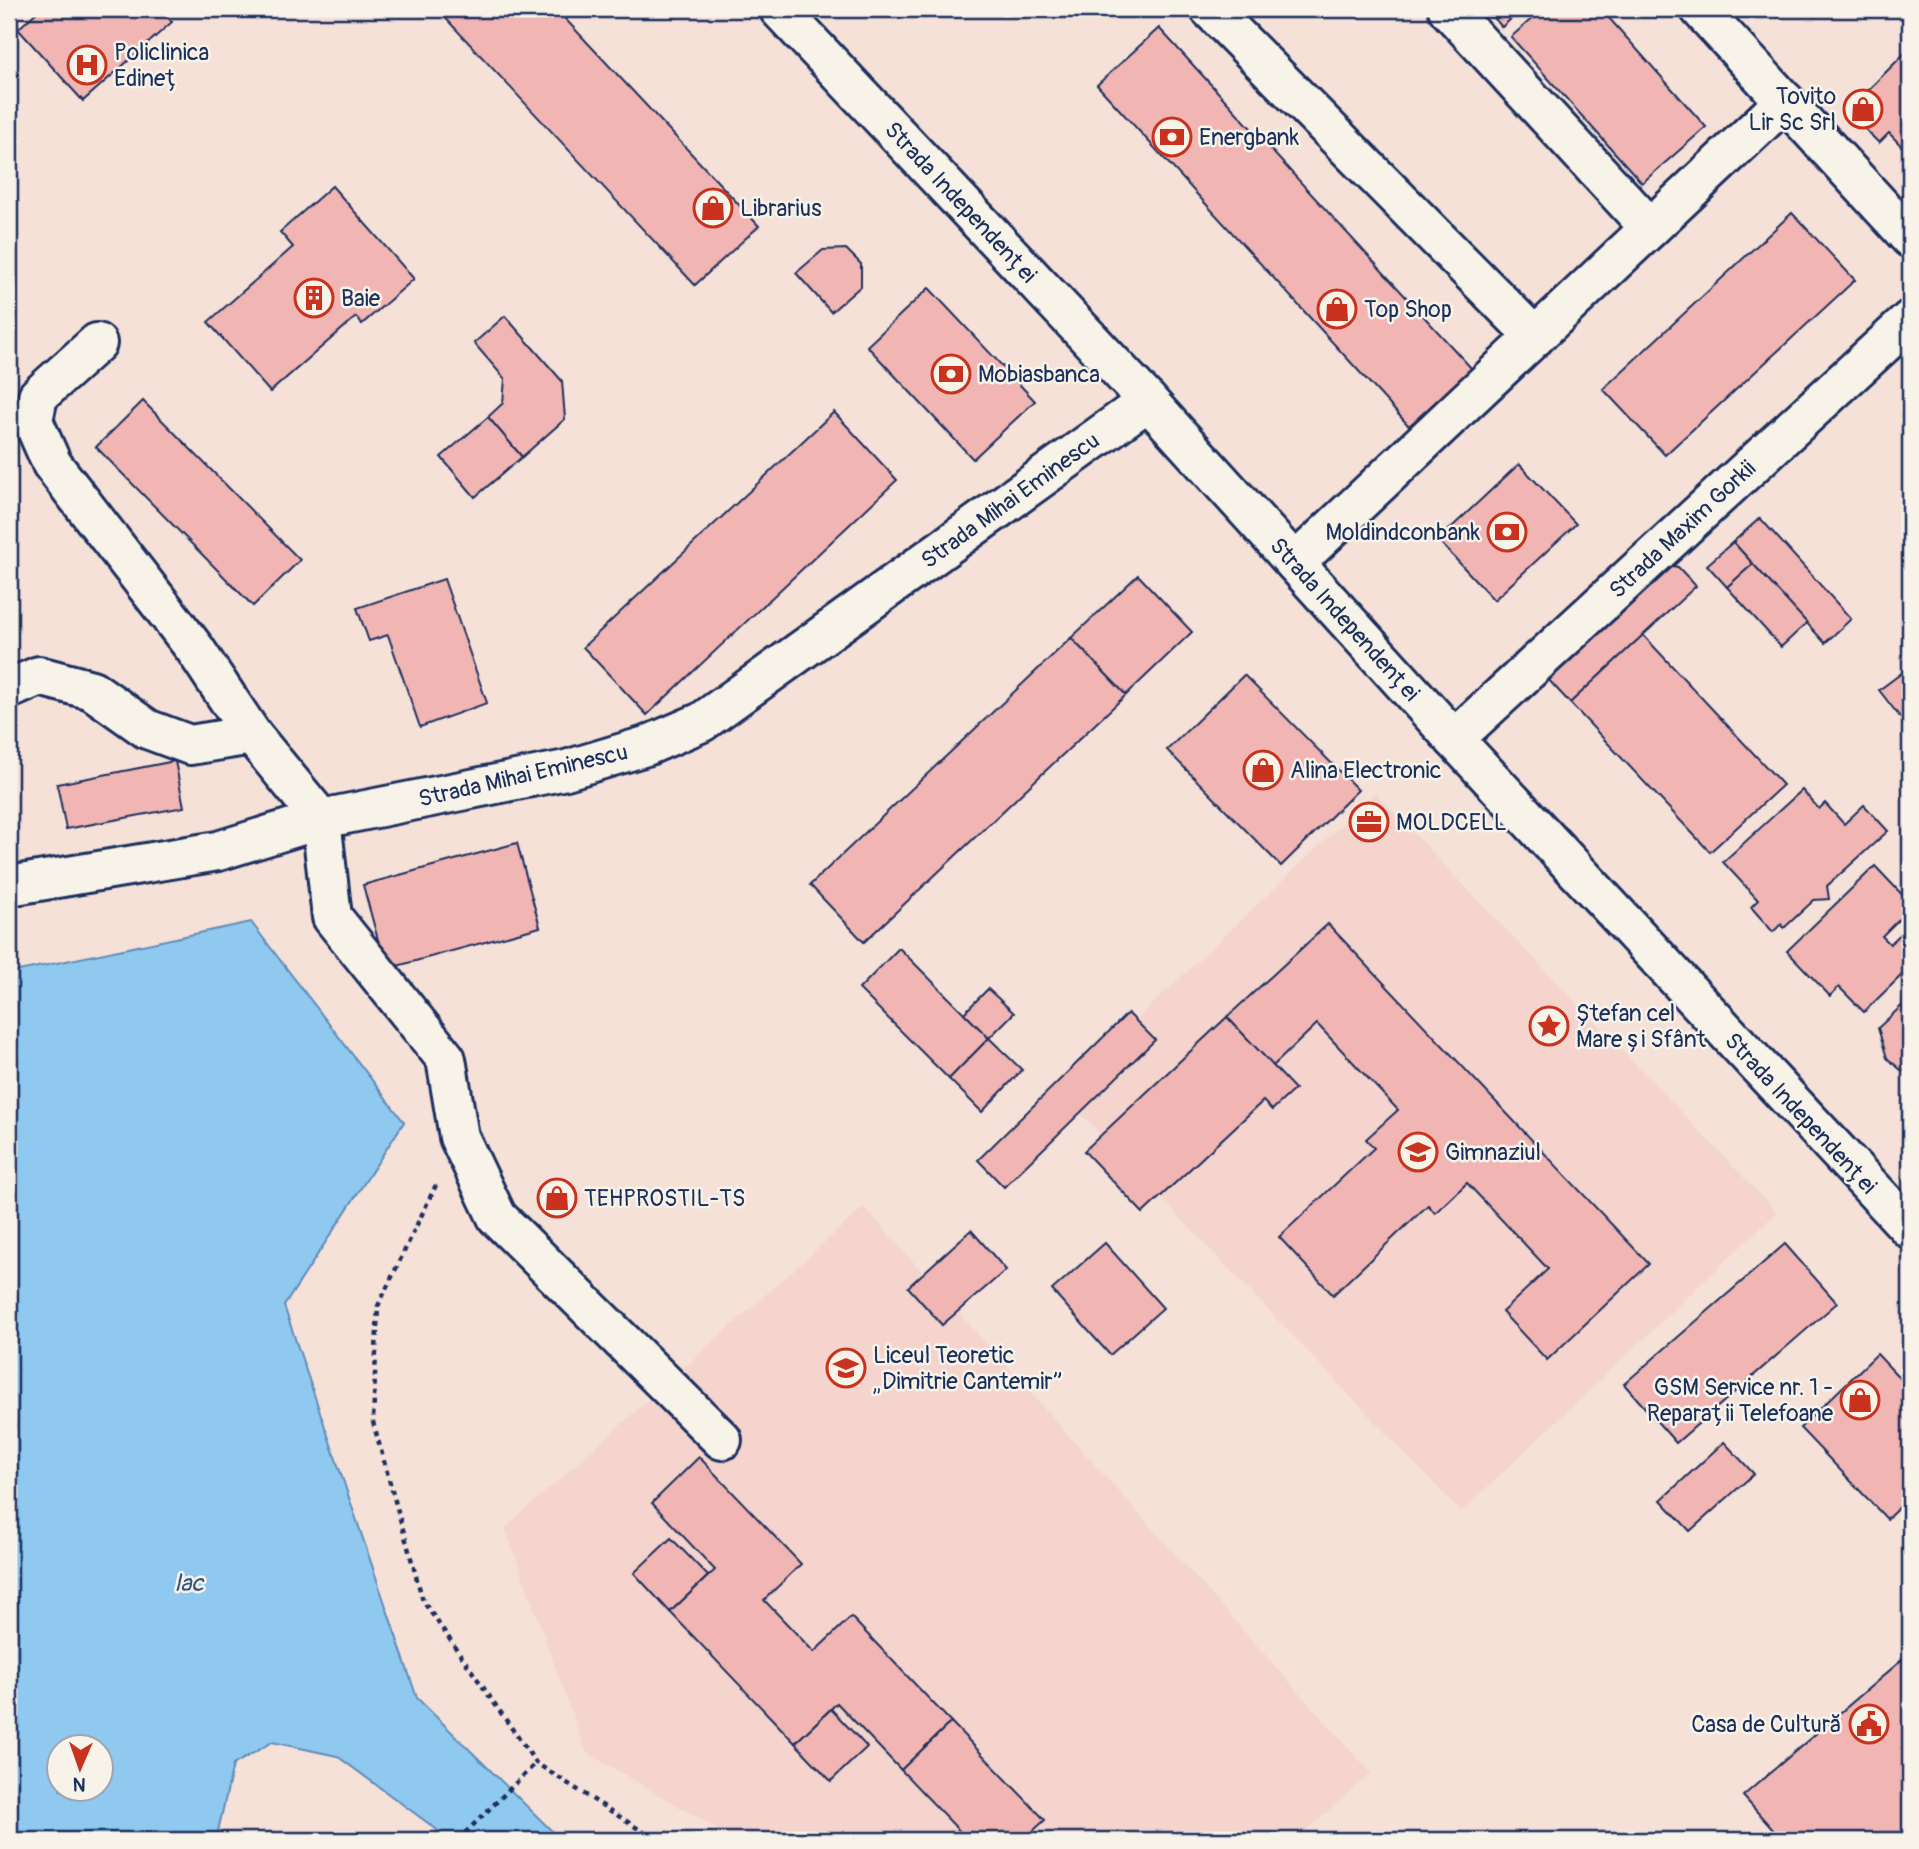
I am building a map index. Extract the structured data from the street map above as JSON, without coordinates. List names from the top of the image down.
{
  "streets": {
    "street": ["Strada Independenței", "Strada Mihai Eminescu", "Strada Maxim Gorkii"]
  },
  "crossings": [
    ["Strada Independenței", "Strada Mihai Eminescu"],
    ["Strada Independenței", "Strada Maxim Gorkii"]
  ],
  "water": ["lac"],
  "places": {
    "hospital": ["Policlinica Edineț"],
    "shop": [
      "Tovito Lir Sc Srl",
      "Librarius",
      "Top Shop",
      "Alina Electronic",
      "TEHPROSTIL-TS",
      "GSM Service nr. 1 - Reparații Telefoane"
    ],
    "bank": ["Energbank", "Mobiasbanca", "Moldindconbank"],
    "building": ["Baie"],
    "office": ["MOLDCELL"],
    "place": ["Ștefan cel Mare și Sfânt"],
    "school or university": ["Gimnaziul", "Liceul Teoretic „Dimitrie Cantemir”"],
    "public building": ["Casa de Cultură"]
  },
  "north": "bottom"
}
